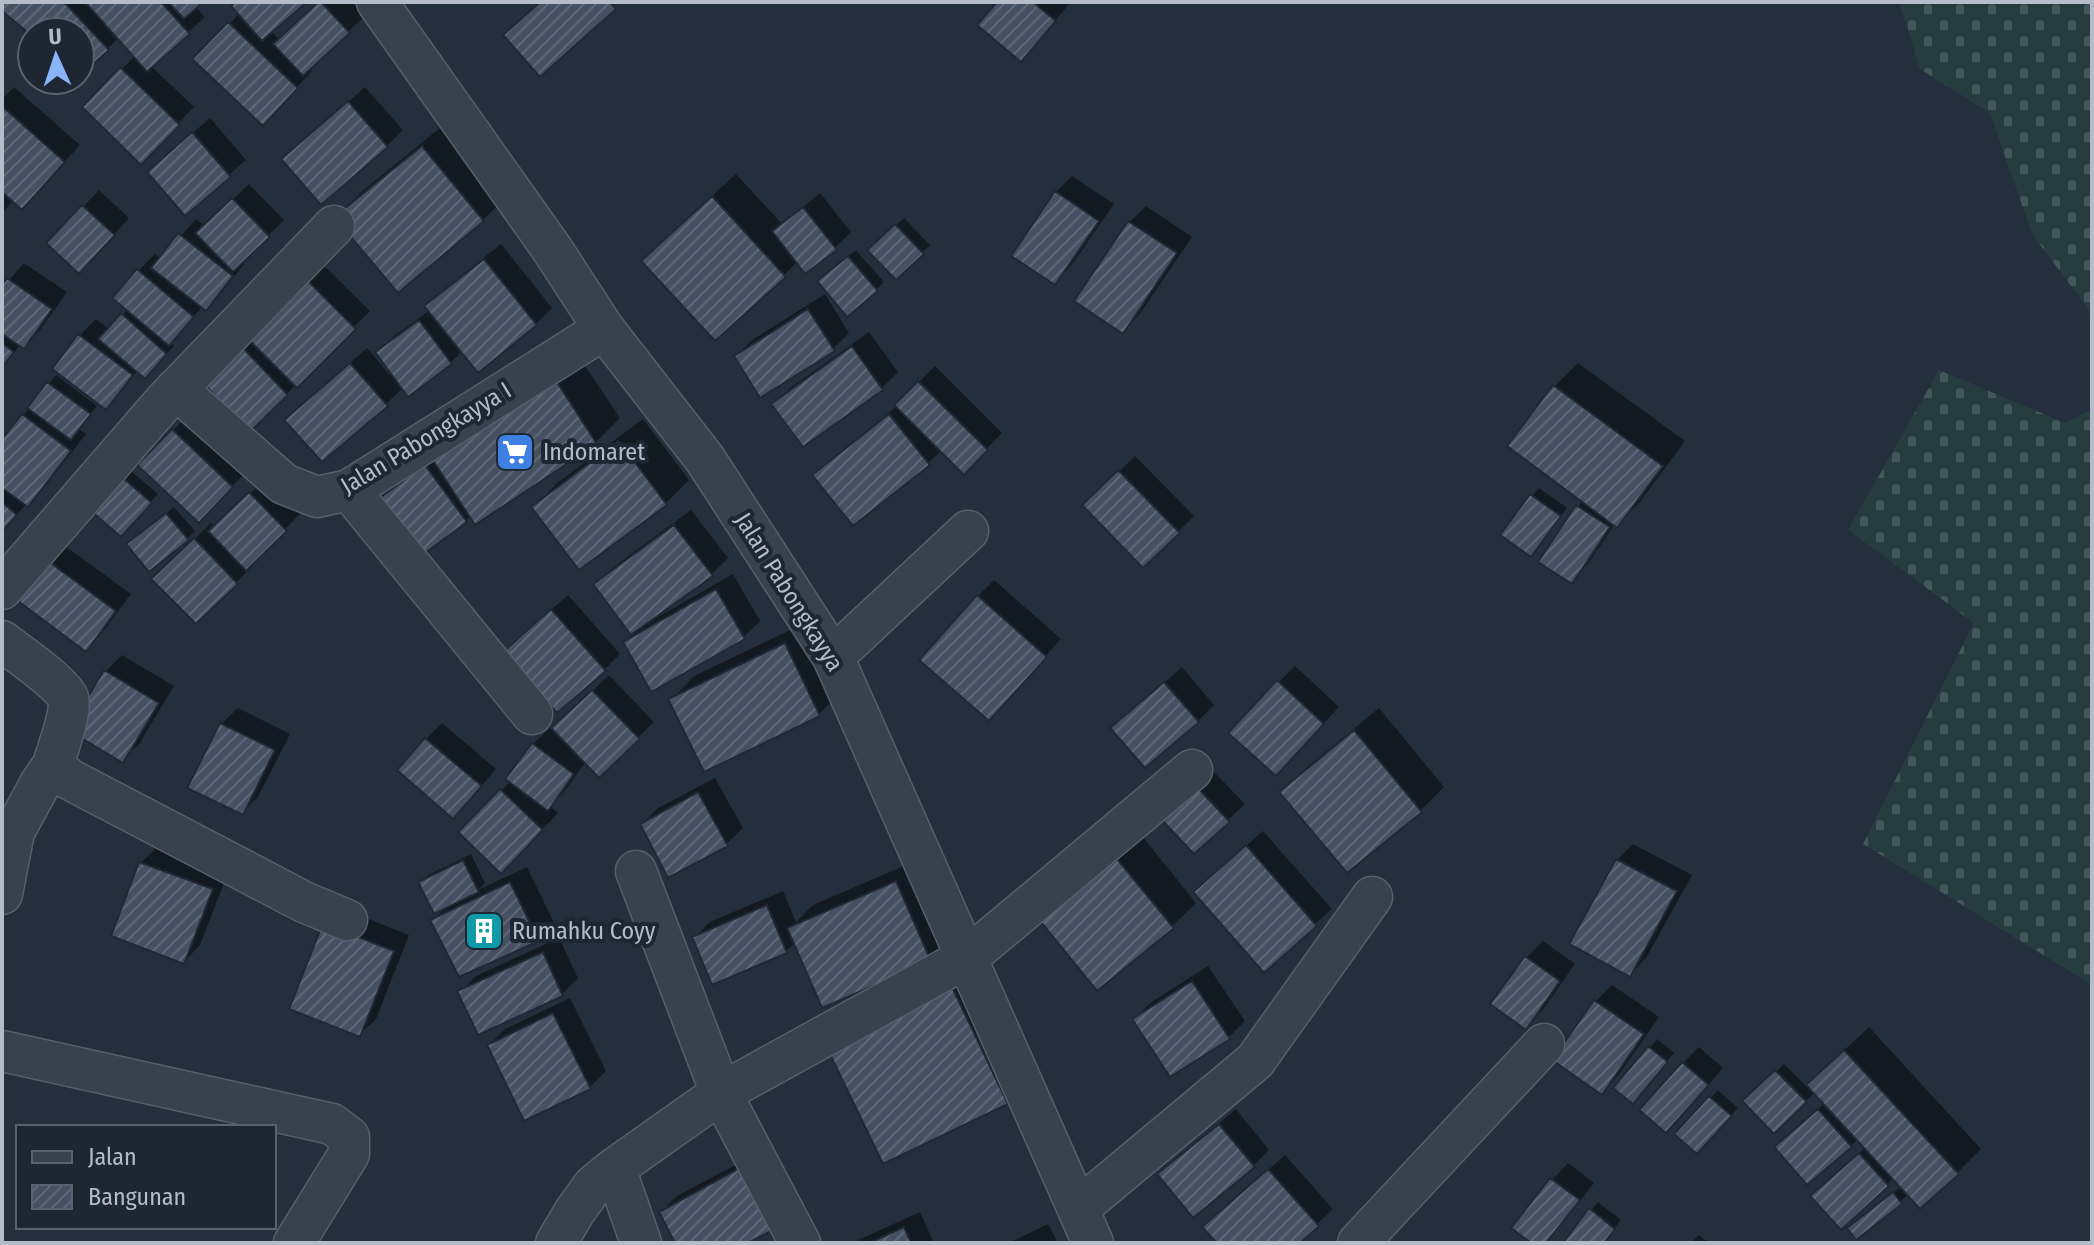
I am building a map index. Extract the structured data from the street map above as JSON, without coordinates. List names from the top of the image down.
{
  "streets": {
    "street": ["Jalan Pabongkayya I", "Jalan Pabongkayya"]
  },
  "crossings": [
    ["Jalan Pabongkayya I", "Jalan Pabongkayya"]
  ],
  "places": {
    "supermarket": ["Indomaret"],
    "building": ["Rumahku Coyy"]
  },
  "legend": ["Jalan", "Bangunan"],
  "north": "top"
}
